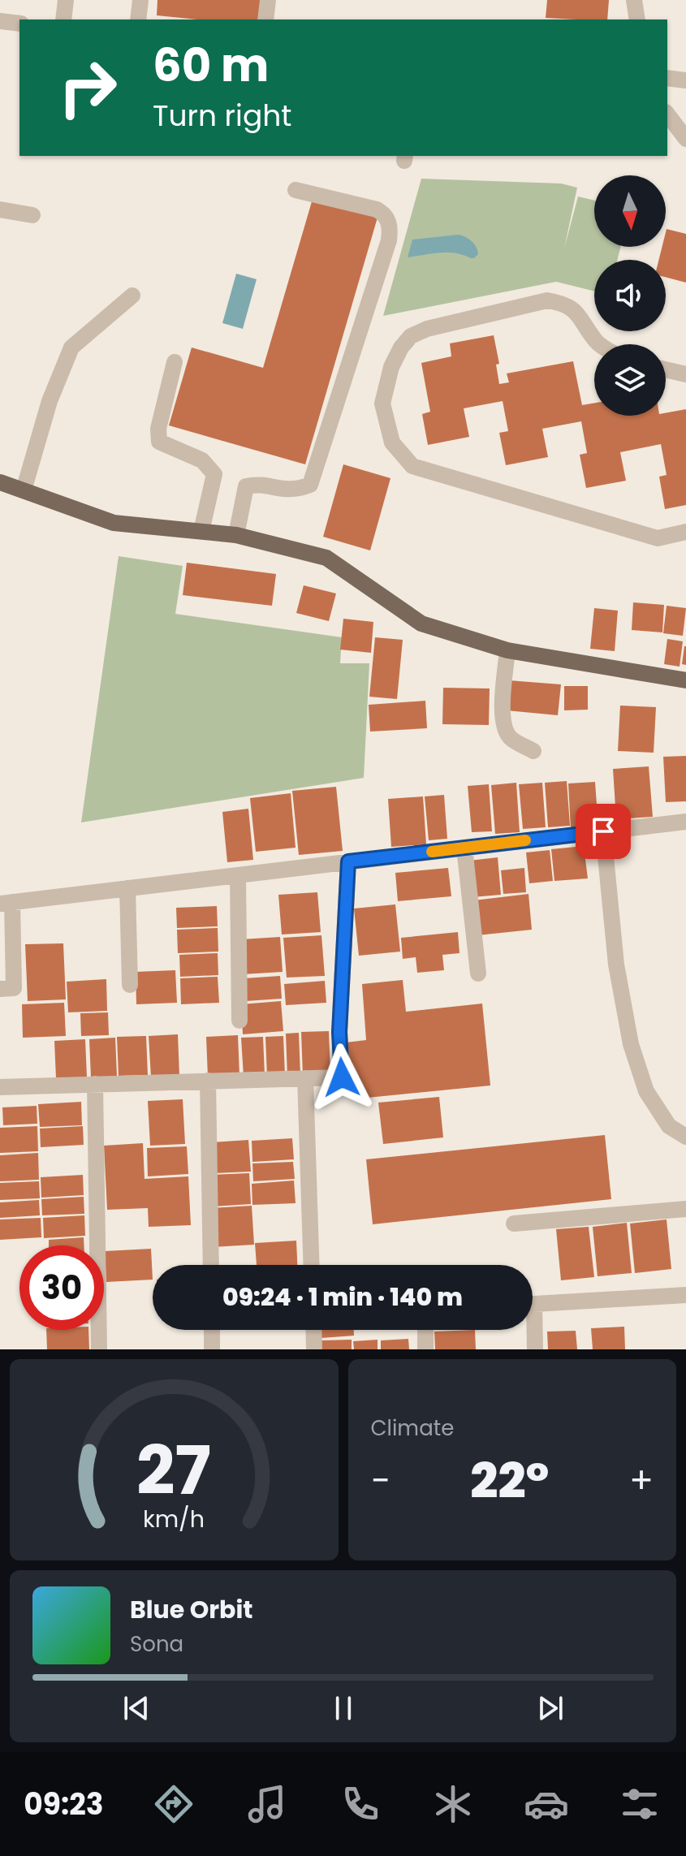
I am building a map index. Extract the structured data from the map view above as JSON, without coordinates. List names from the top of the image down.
{
  "north": "bottom",
  "page": {
    "turn": ["60 m", "Turn right"],
    "limit": "30",
    "trip": "09:24 · 1 min · 140 m",
    "tile": "Climate",
    "heat": ["−", "22°", "+"],
    "song": ["Blue Orbit", "Sona"],
    "tabs": "09:23",
    "gauge": ["27", "km/h"]
  }
}
